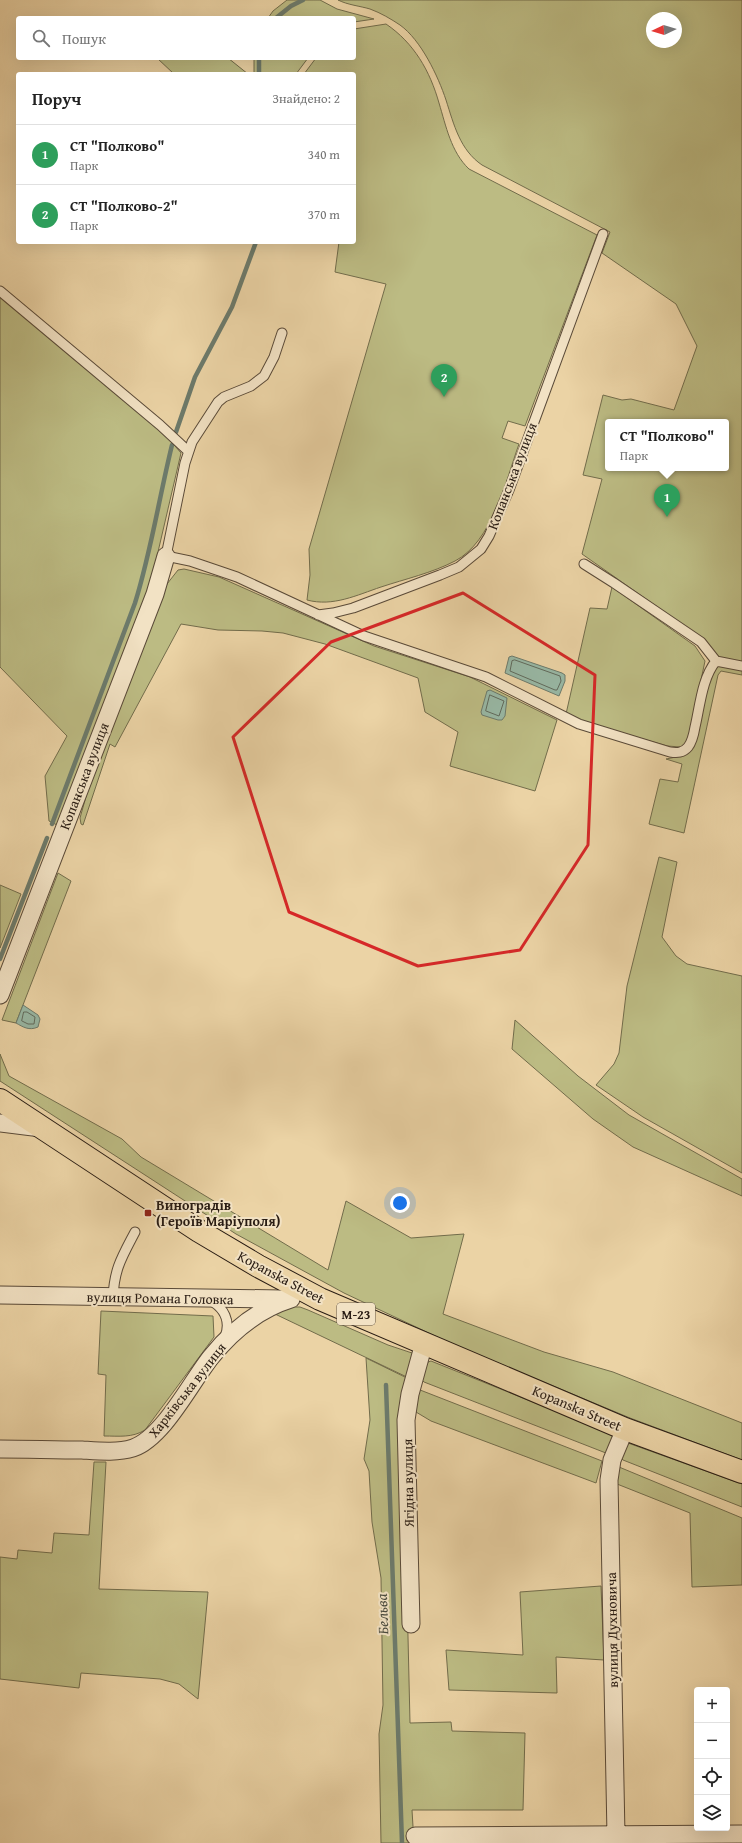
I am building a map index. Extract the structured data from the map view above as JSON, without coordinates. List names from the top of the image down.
{
  "streets": {
    "highway": ["Kopanska Street", "М-23"],
    "street": [
      "Копанська вулиця",
      "вулиця Романа Головка",
      "Харківська вулиця",
      "Ягідна вулиця",
      "вулиця Духновича"
    ]
  },
  "crossings": [
    ["Kopanska Street", "вулиця Романа Головка"],
    ["Kopanska Street", "Ягідна вулиця"],
    ["Kopanska Street", "вулиця Духновича"],
    ["вулиця Романа Головка", "Харківська вулиця"]
  ],
  "water": ["Бельва"],
  "places": {
    "transit": ["Виноградів (Героїв Маріуполя)"]
  },
  "north": "left",
  "page": {
    "search": "Пошук",
    "heading": ["Поруч", "Знайдено: 2"],
    "list": [
      {
        "mark": "1",
        "name": "СТ \"Полково\"",
        "note": "Парк",
        "value": "340 m"
      },
      {
        "mark": "2",
        "name": "СТ \"Полково-2\"",
        "note": "Парк",
        "value": "370 m"
      }
    ],
    "pins": ["2", "1"],
    "popup": ["СТ \"Полково\"", "Парк"],
    "map_buttons": ["+", "−"]
  }
}
